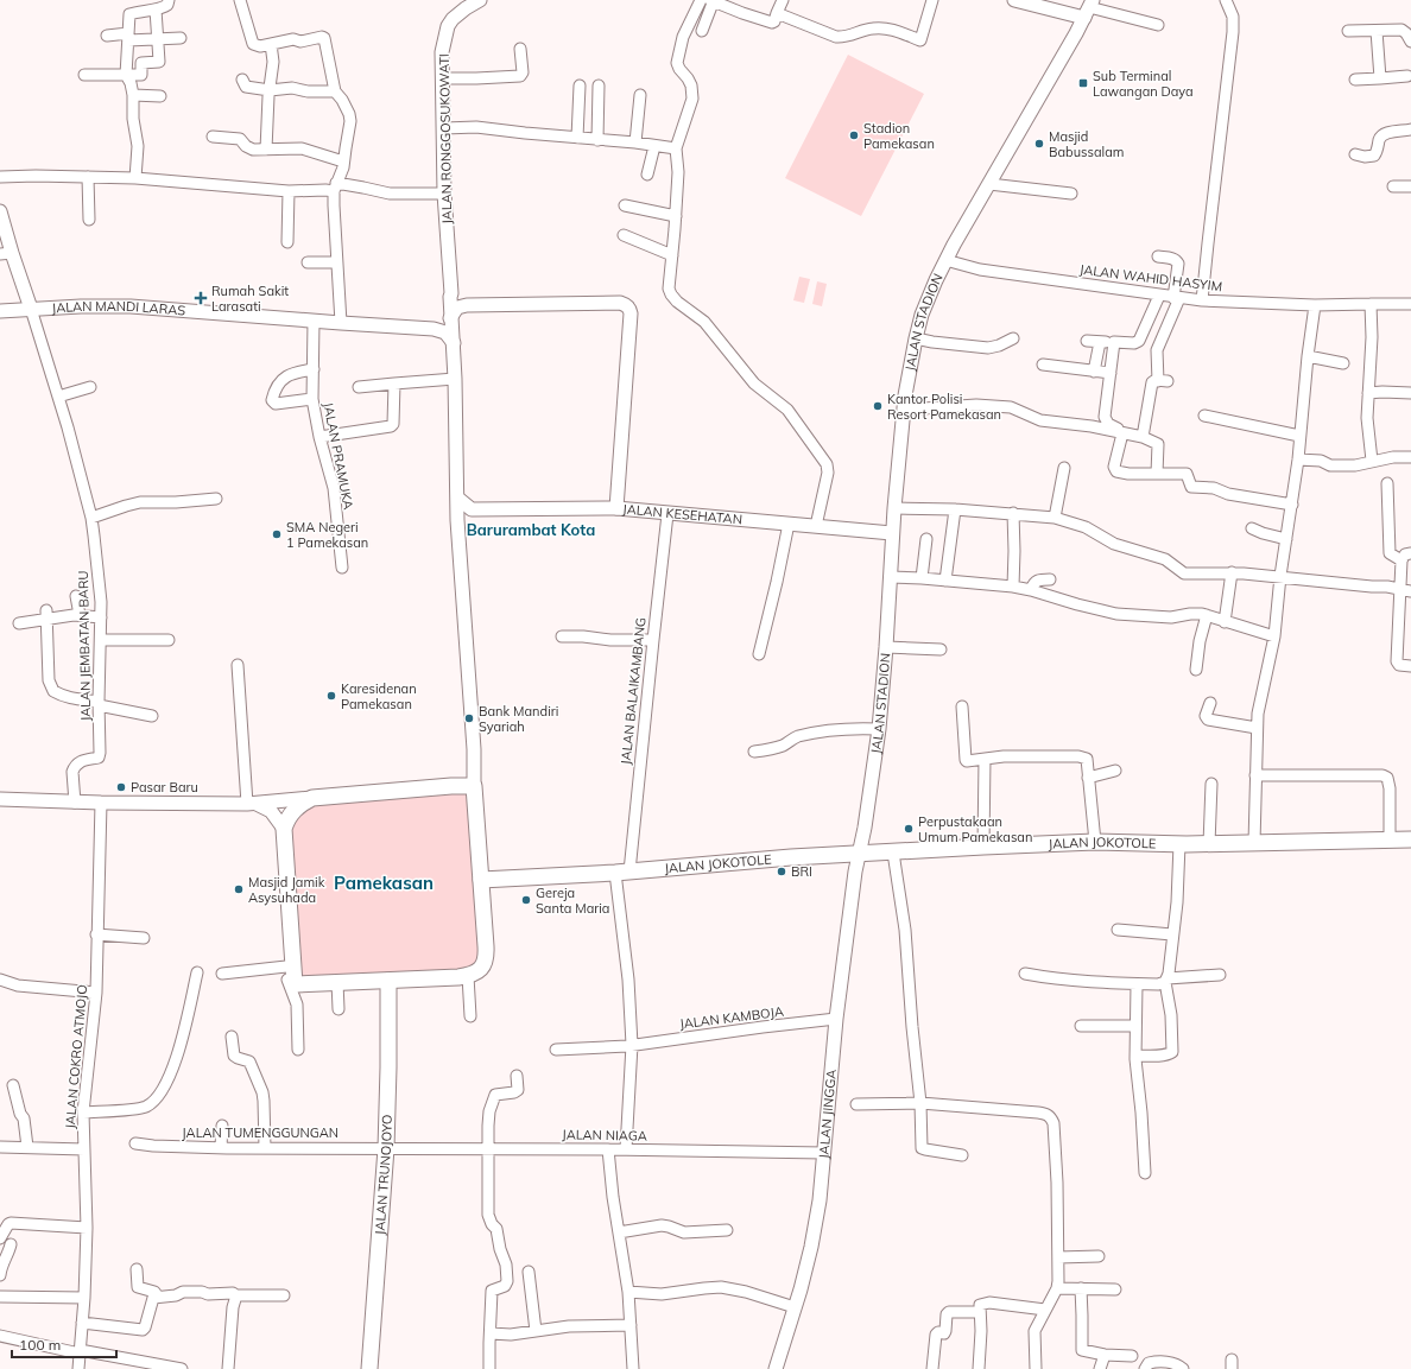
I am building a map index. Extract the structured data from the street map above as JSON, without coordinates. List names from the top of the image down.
{
  "streets": {
    "highway": ["JALAN JOKOTOLE", "JALAN TRUNOJOYO"],
    "main road": [
      "JALAN RONGGOSUKOWATI",
      "JALAN MANDI LARAS",
      "JALAN STADION",
      "JALAN KESEHATAN",
      "JALAN JINGGA"
    ],
    "street": [
      "JALAN WAHID HASYIM",
      "JALAN PRAMUKA",
      "JALAN JEMBATAN BARU",
      "JALAN BALAIKAMBANG",
      "JALAN KAMBOJA",
      "JALAN COKRO ATMOJO",
      "JALAN TUMENGGUNGAN",
      "JALAN NIAGA"
    ]
  },
  "crossings": [
    ["JALAN WAHID HASYIM", "JALAN STADION"],
    ["JALAN MANDI LARAS", "JALAN PRAMUKA"],
    ["JALAN MANDI LARAS", "JALAN JEMBATAN BARU"],
    ["JALAN STADION", "JALAN KESEHATAN"],
    ["JALAN STADION", "JALAN JOKOTOLE"],
    ["JALAN STADION", "JALAN JINGGA"],
    ["JALAN KESEHATAN", "JALAN BALAIKAMBANG"],
    ["JALAN BALAIKAMBANG", "JALAN JOKOTOLE"],
    ["JALAN BALAIKAMBANG", "JALAN KAMBOJA"],
    ["JALAN BALAIKAMBANG", "JALAN NIAGA"],
    ["JALAN JOKOTOLE", "JALAN JINGGA"],
    ["JALAN KAMBOJA", "JALAN JINGGA"],
    ["JALAN JINGGA", "JALAN NIAGA"],
    ["JALAN TUMENGGUNGAN", "JALAN NIAGA"],
    ["JALAN TUMENGGUNGAN", "JALAN TRUNOJOYO"],
    ["JALAN NIAGA", "JALAN TRUNOJOYO"]
  ],
  "districts": ["Barurambat Kota", "Pamekasan"],
  "places": {
    "transit": ["Sub Terminal Lawangan Daya"],
    "other": [
      "Stadion Pamekasan",
      "Masjid Babussalam",
      "Kantor Polisi Resort Pamekasan",
      "SMA Negeri 1 Pamekasan",
      "Karesidenan Pamekasan",
      "Bank Mandiri Syariah",
      "Pasar Baru",
      "Perpustakaan Umum Pamekasan",
      "BRI",
      "Masjid Jamik Asysuhada",
      "Gereja Santa Maria"
    ],
    "health": ["Rumah Sakit Larasati"]
  },
  "scale_bar": "100 m"
}
